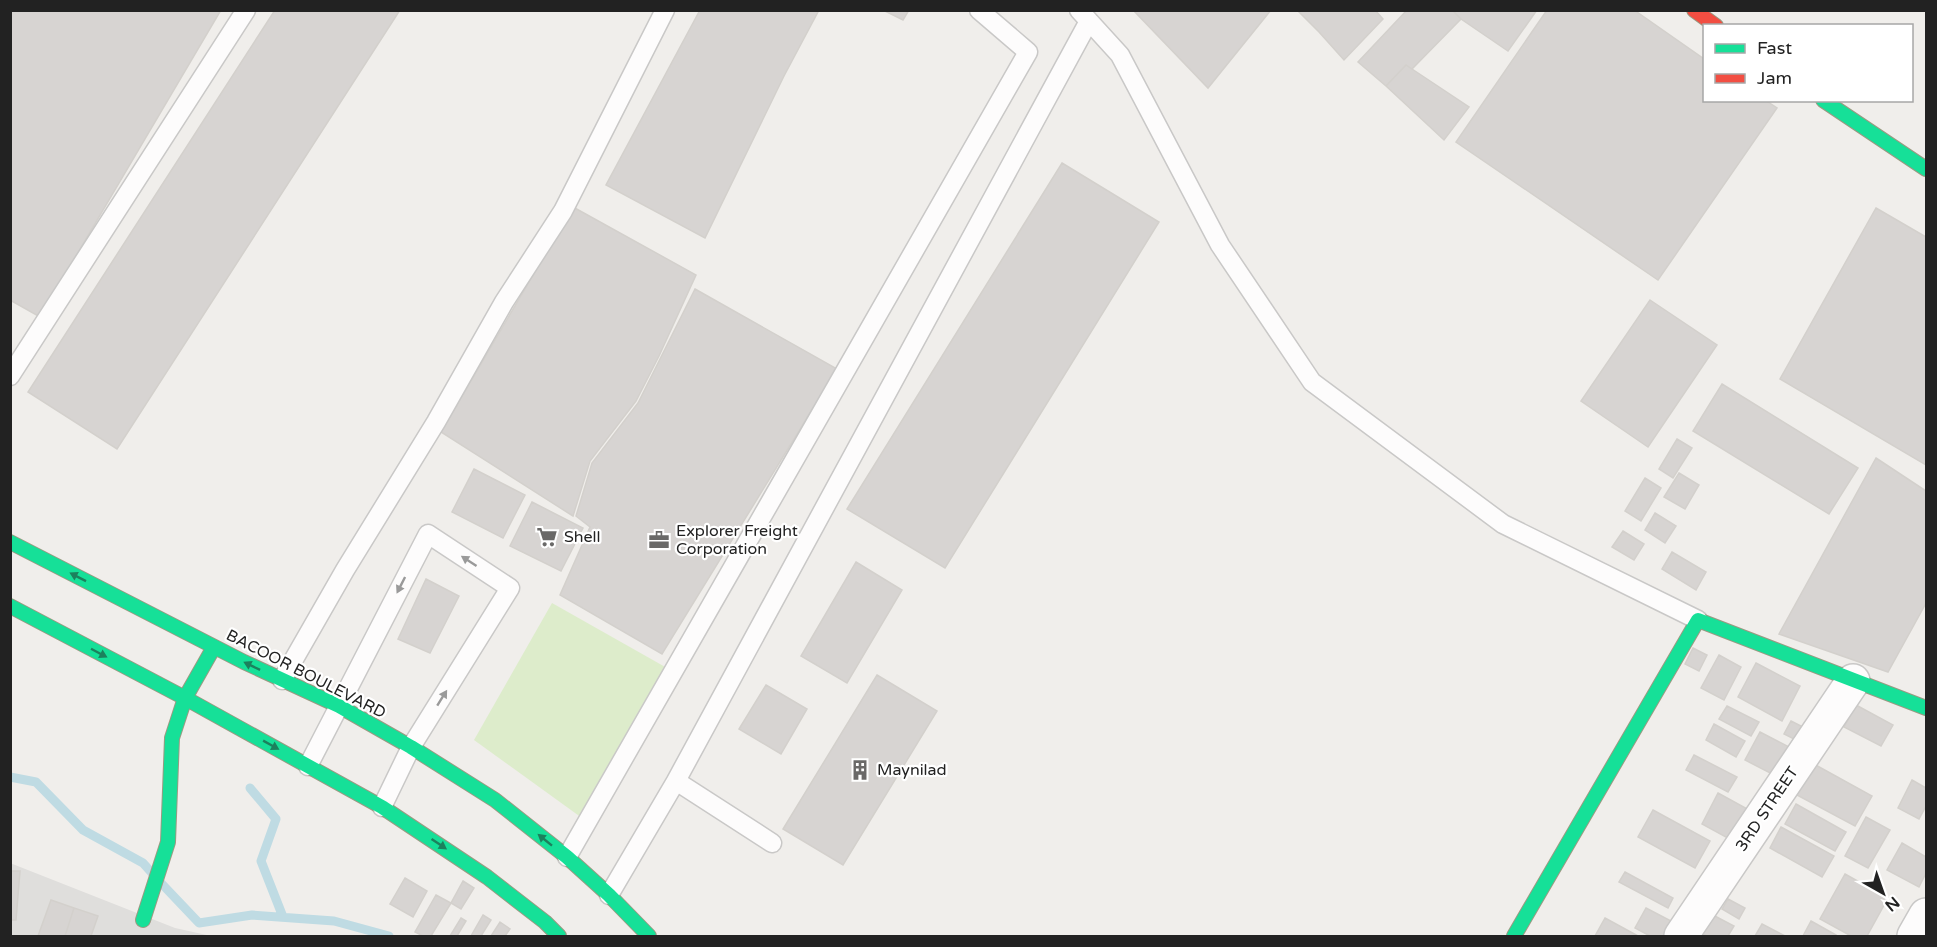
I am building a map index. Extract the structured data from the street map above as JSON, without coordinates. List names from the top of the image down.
{
  "streets": {
    "main road": ["BACOOR BOULEVARD"],
    "street": ["3RD STREET"]
  },
  "places": {
    "supermarket": ["Shell"],
    "office": ["Explorer Freight Corporation"],
    "building": ["Maynilad"]
  },
  "legend": ["Fast", "Jam"],
  "north": "bottom right"
}
